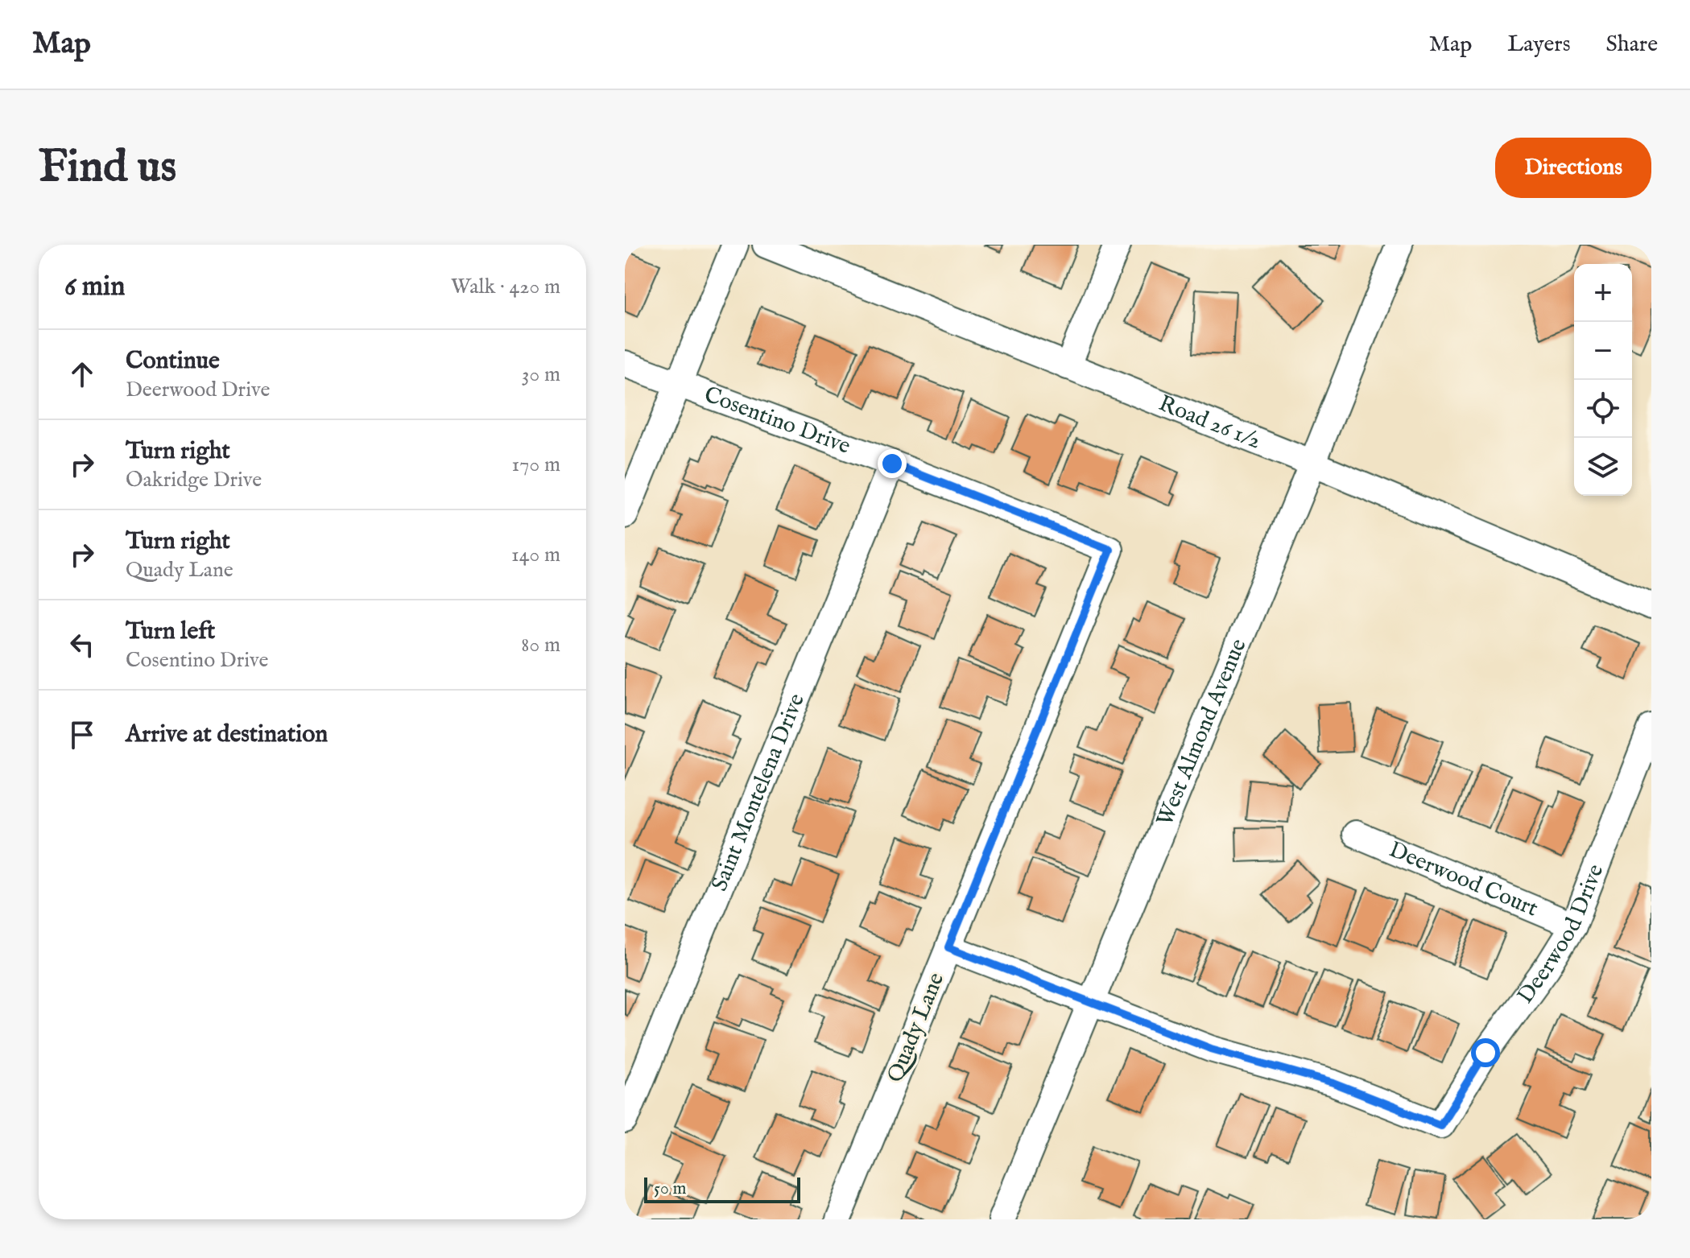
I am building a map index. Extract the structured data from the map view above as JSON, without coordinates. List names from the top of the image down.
{
  "streets": {
    "street": [
      "Cosentino Drive",
      "Road 26 1/2",
      "West Almond Avenue",
      "Saint Montelena Drive",
      "Deerwood Court",
      "Deerwood Drive",
      "Quady Lane"
    ]
  },
  "crossings": [
    ["Cosentino Drive", "Saint Montelena Drive"],
    ["Cosentino Drive", "Quady Lane"],
    ["Road 26 1/2", "West Almond Avenue"],
    ["West Almond Avenue", "Deerwood Drive"],
    ["Deerwood Court", "Deerwood Drive"]
  ],
  "scale_bar": "50 m",
  "page": {
    "header": "Map",
    "nav": ["Map", "Layers", "Share"],
    "buttons": "Directions",
    "title": "Find us",
    "heading": ["6 min", "Walk · 420 m"],
    "map_buttons": ["+", "−"],
    "list": [
      ["Continue", "Deerwood Drive", "30 m"],
      ["Turn right", "Oakridge Drive", "170 m"],
      ["Turn right", "Quady Lane", "140 m"],
      ["Turn left", "Cosentino Drive", "80 m"],
      "Arrive at destination"
    ],
    "scale": "50 m"
  }
}
